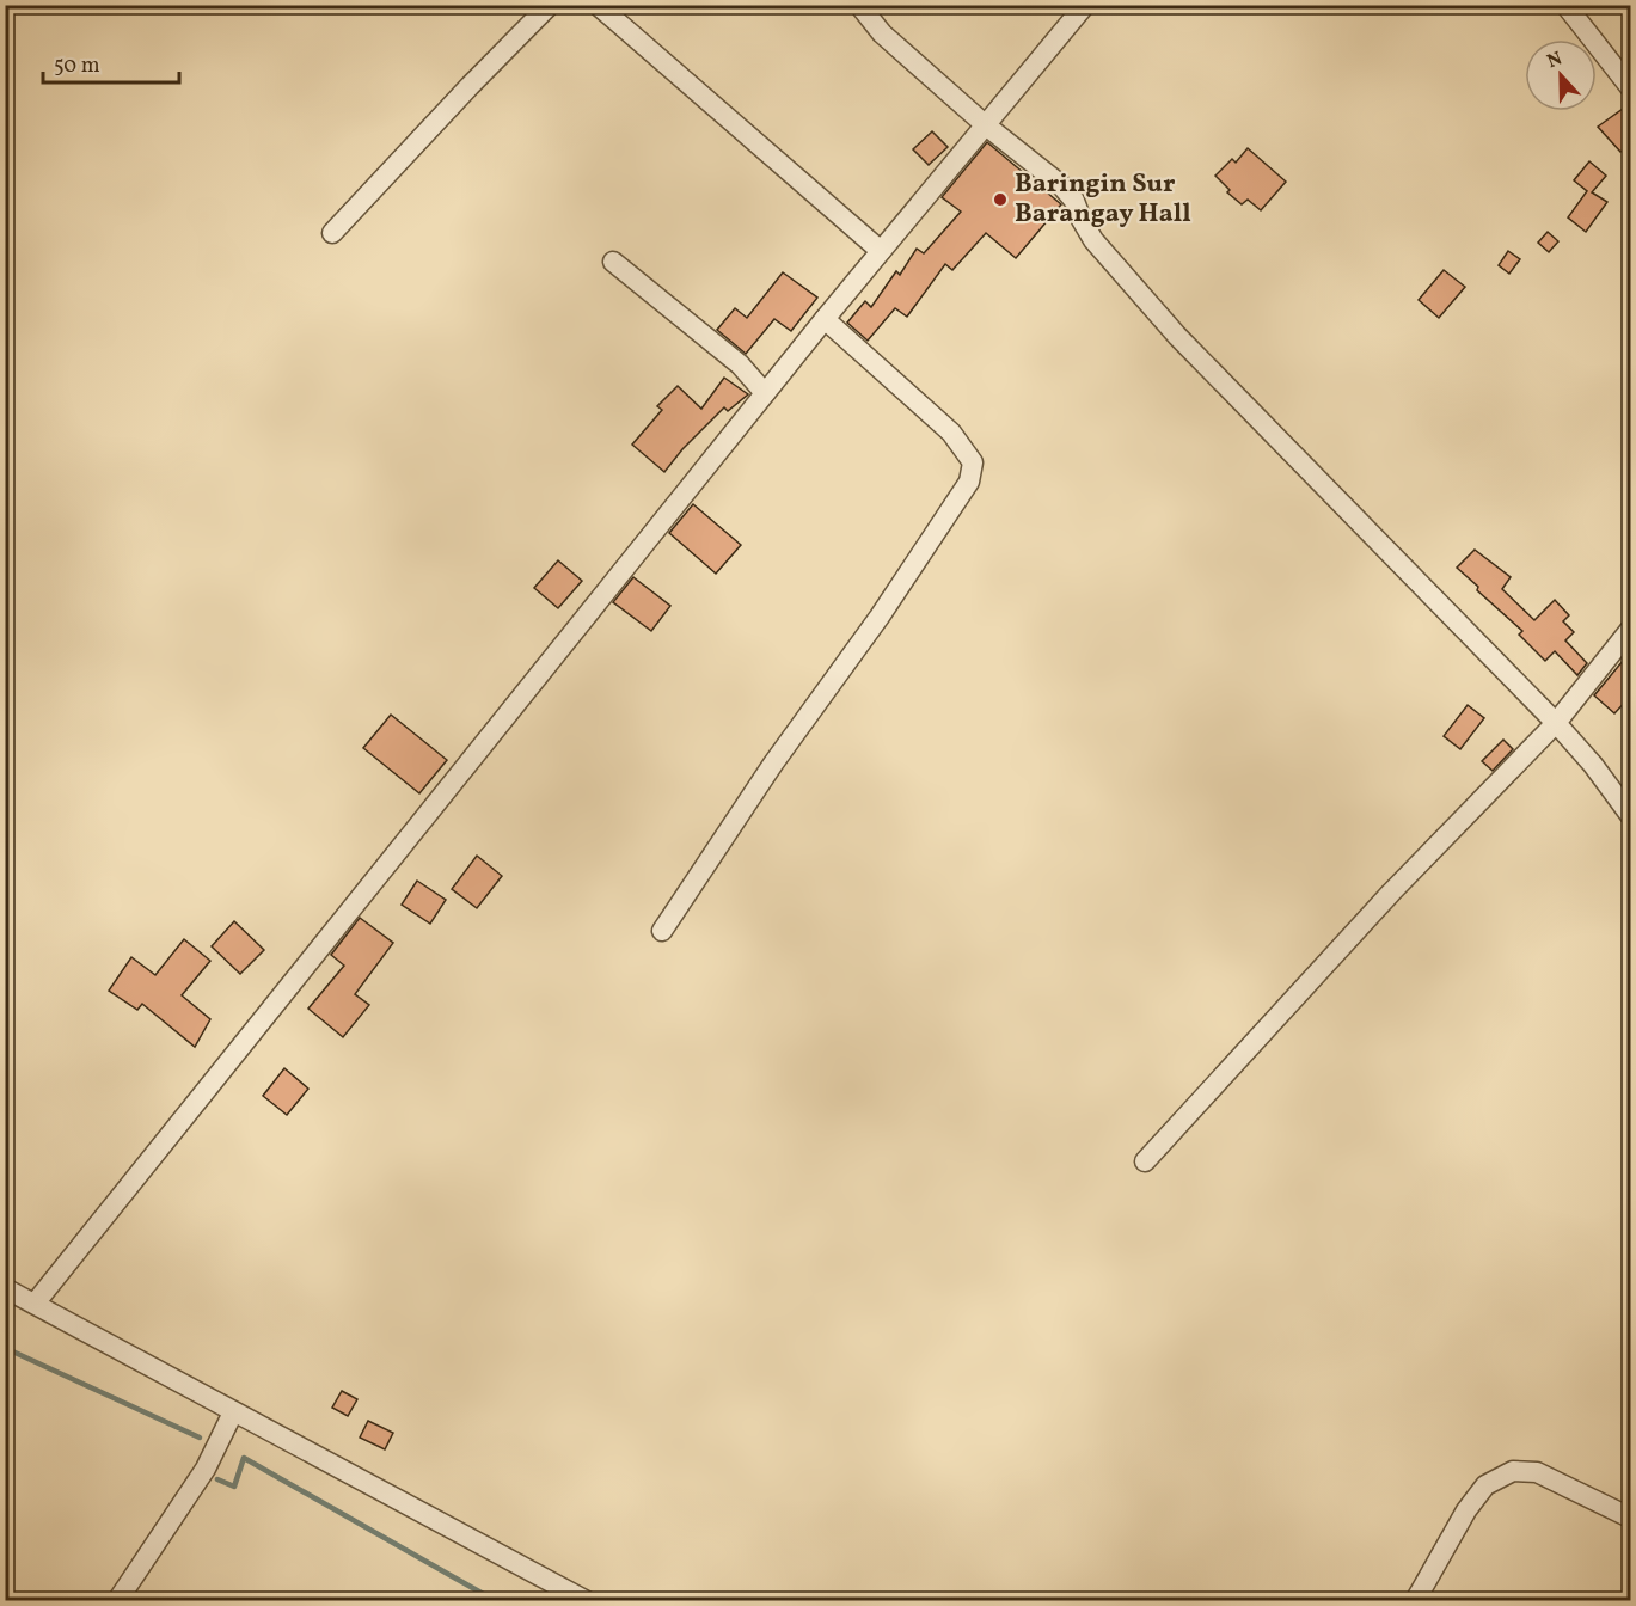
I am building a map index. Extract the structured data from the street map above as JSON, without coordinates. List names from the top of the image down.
{
  "places": ["Baringin Sur Barangay Hall"],
  "scale_bar": "50 m",
  "north": "top"
}
